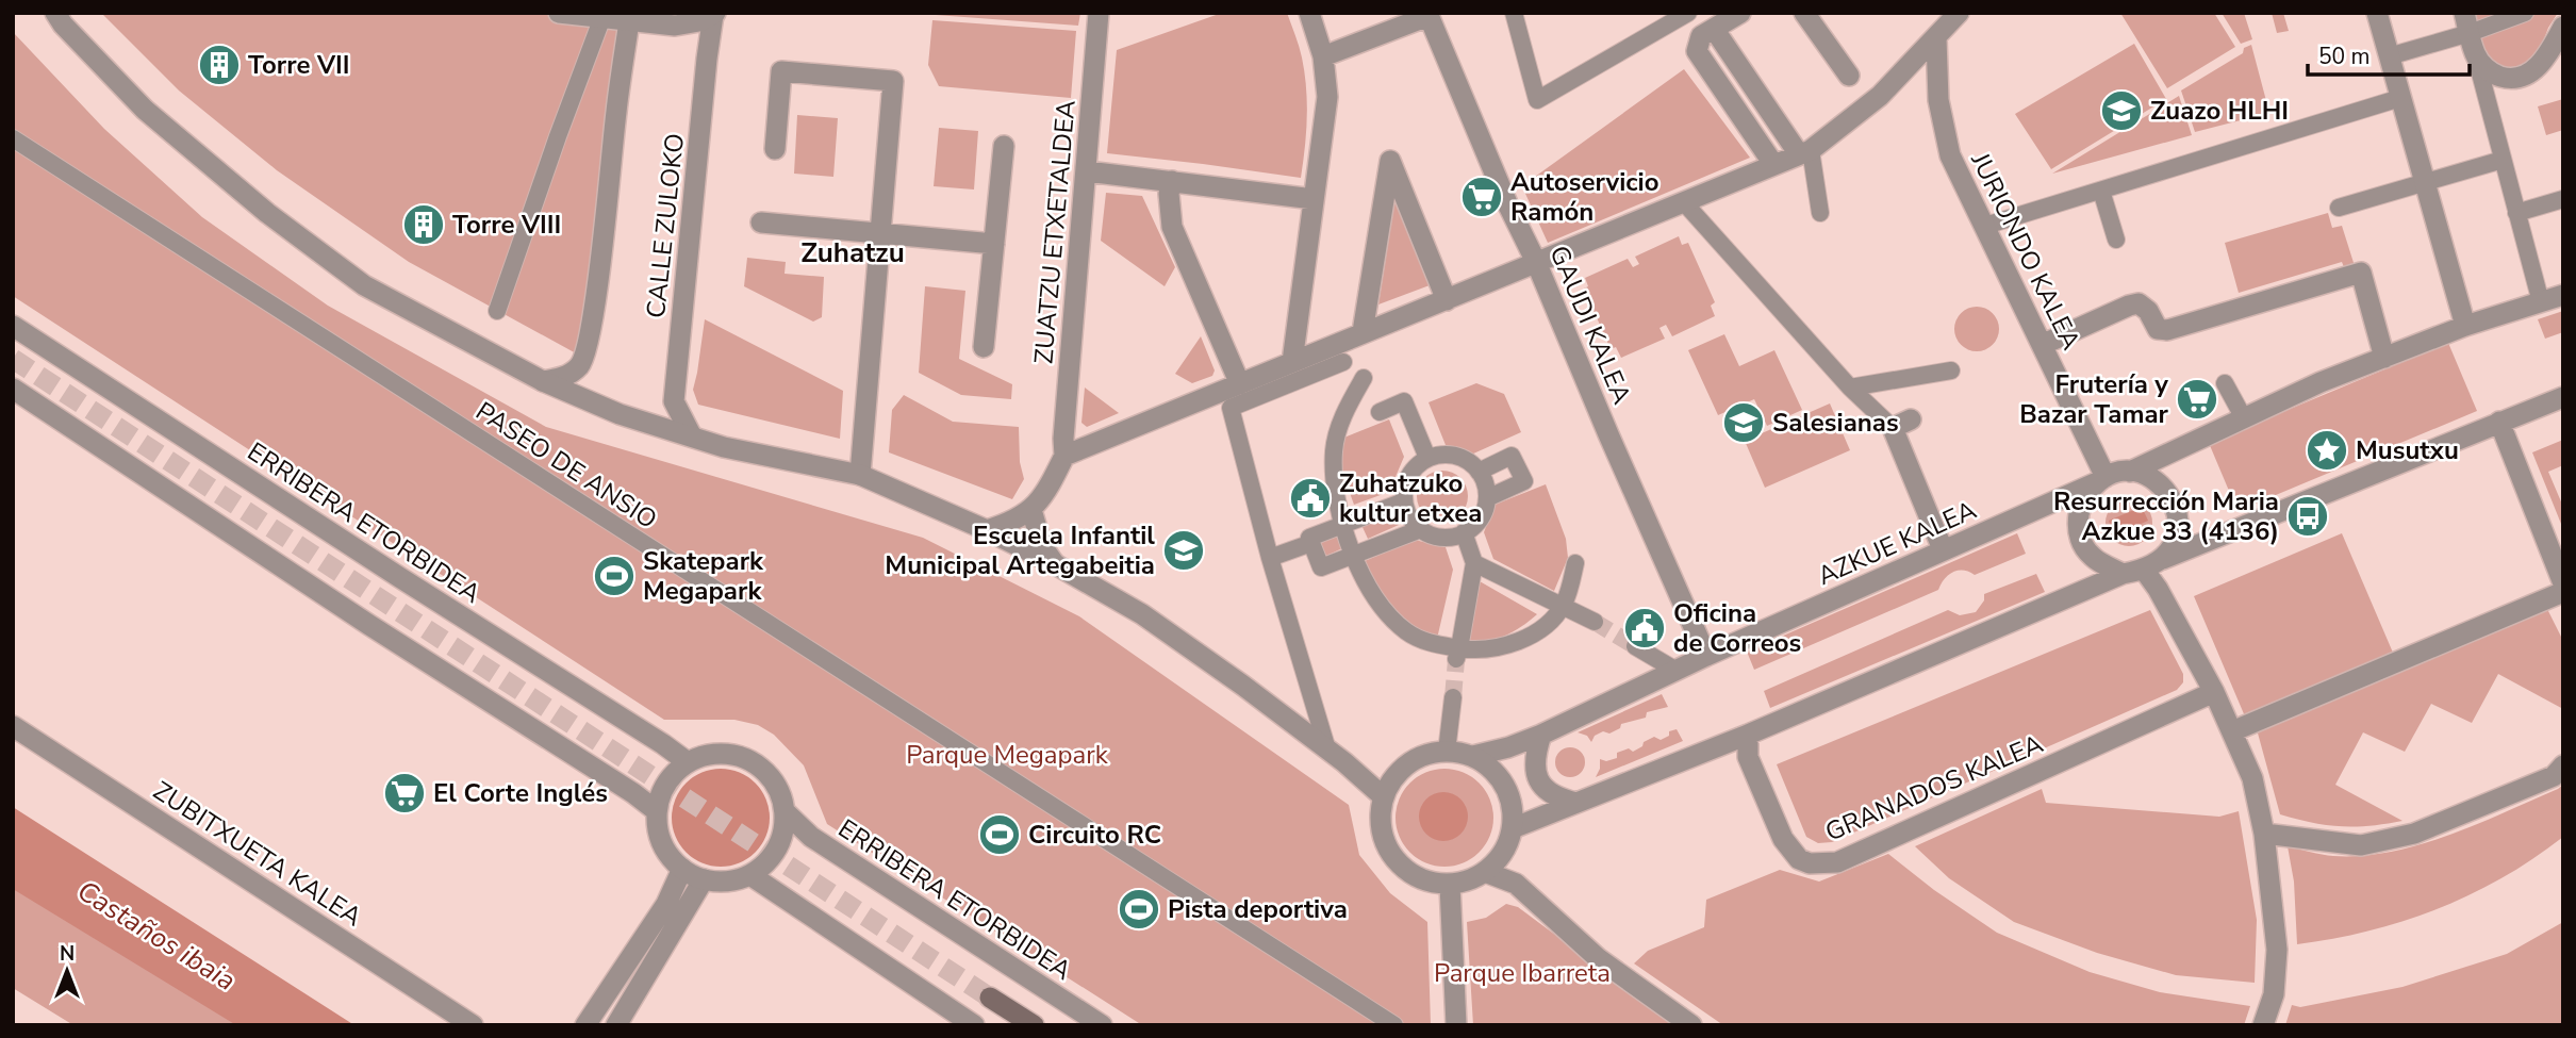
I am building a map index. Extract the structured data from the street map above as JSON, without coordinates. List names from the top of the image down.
{
  "streets": {
    "street": [
      "CALLE ZULOKO",
      "ZUATZU ETXETALDEA",
      "JURIONDO KALEA",
      "GAUDI KALEA",
      "PASEO DE ANSIO",
      "ERRIBERA ETORBIDEA",
      "AZKUE KALEA",
      "GRANADOS KALEA",
      "ZUBITXUETA KALEA"
    ]
  },
  "crossings": [
    ["JURIONDO KALEA", "AZKUE KALEA"],
    ["GAUDI KALEA", "AZKUE KALEA"]
  ],
  "districts": ["Zuhatzu"],
  "water": ["Castaños ibaia"],
  "parks": ["Parque Megapark", "Parque Ibarreta"],
  "places": {
    "building": ["Torre VII", "Torre VIII"],
    "school or university": ["Zuazo HLHI", "Salesianas", "Escuela Infantil Municipal Artegabeitia"],
    "supermarket": ["Autoservicio Ramón", "Frutería y Bazar Tamar", "El Corte Inglés"],
    "place": ["Musutxu"],
    "public building": ["Zuhatzuko kultur etxea", "Oficina de Correos"],
    "bus stop": ["Resurrección Maria Azkue 33 (4136)"],
    "sports": ["Skatepark Megapark", "Circuito RC", "Pista deportiva"]
  },
  "scale_bar": "50 m",
  "north": "top"
}
